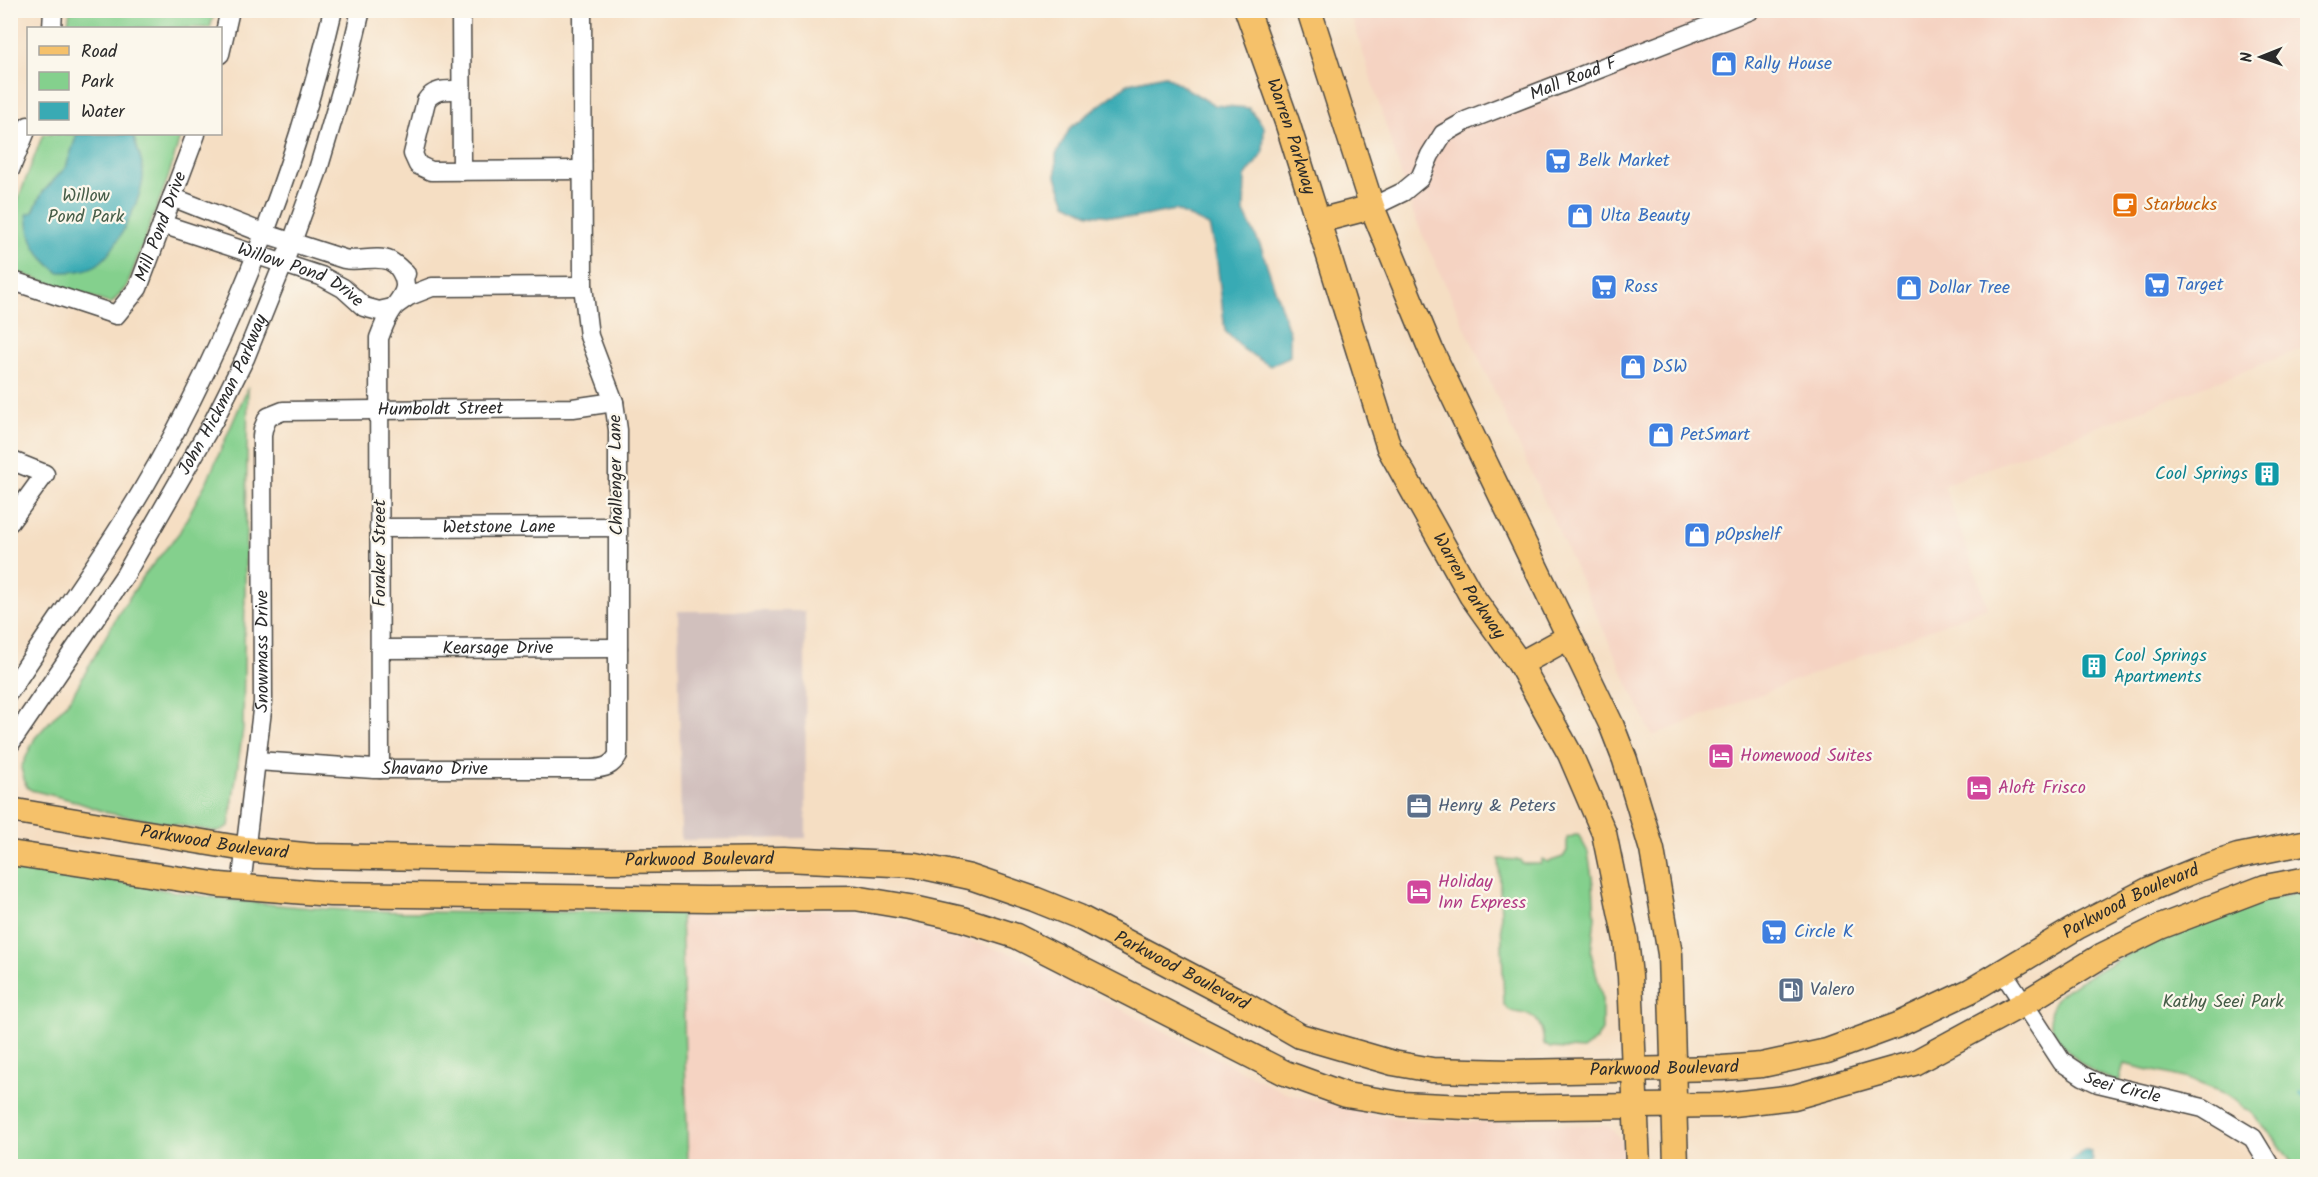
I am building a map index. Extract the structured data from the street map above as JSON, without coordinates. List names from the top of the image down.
{
  "streets": {
    "main road": ["Warren Parkway", "Parkwood Boulevard"],
    "street": [
      "Mall Road F",
      "Mill Pond Drive",
      "Willow Pond Drive",
      "John Hickman Parkway",
      "Humboldt Street",
      "Challenger Lane",
      "Wetstone Lane",
      "Foraker Street",
      "Kearsage Drive",
      "Snowmass Drive",
      "Shavano Drive",
      "Seei Circle"
    ]
  },
  "crossings": [
    ["Warren Parkway", "Parkwood Boulevard"],
    ["Mill Pond Drive", "Willow Pond Drive"],
    ["Willow Pond Drive", "John Hickman Parkway"],
    ["Willow Pond Drive", "Challenger Lane"],
    ["Willow Pond Drive", "Foraker Street"],
    ["Humboldt Street", "Challenger Lane"],
    ["Humboldt Street", "Foraker Street"],
    ["Humboldt Street", "Snowmass Drive"],
    ["Challenger Lane", "Wetstone Lane"],
    ["Challenger Lane", "Kearsage Drive"],
    ["Challenger Lane", "Shavano Drive"],
    ["Wetstone Lane", "Foraker Street"],
    ["Foraker Street", "Kearsage Drive"],
    ["Foraker Street", "Shavano Drive"],
    ["Snowmass Drive", "Shavano Drive"],
    ["Snowmass Drive", "Parkwood Boulevard"],
    ["Parkwood Boulevard", "Seei Circle"]
  ],
  "parks": ["Willow Pond Park", "Kathy Seei Park"],
  "places": {
    "shop": [
      "Rally House",
      "Ulta Beauty",
      "Dollar Tree",
      "DSW",
      "PetSmart",
      "pOpshelf"
    ],
    "supermarket": [
      "Belk Market",
      "Target",
      "Ross",
      "Circle K"
    ],
    "cafe": ["Starbucks"],
    "building": ["Cool Springs", "Cool Springs Apartments"],
    "hotel": ["Homewood Suites", "Aloft Frisco", "Holiday Inn Express"],
    "office": ["Henry & Peters"],
    "fuel station": ["Valero"]
  },
  "legend": ["Road", "Park", "Water"],
  "north": "left"
}
